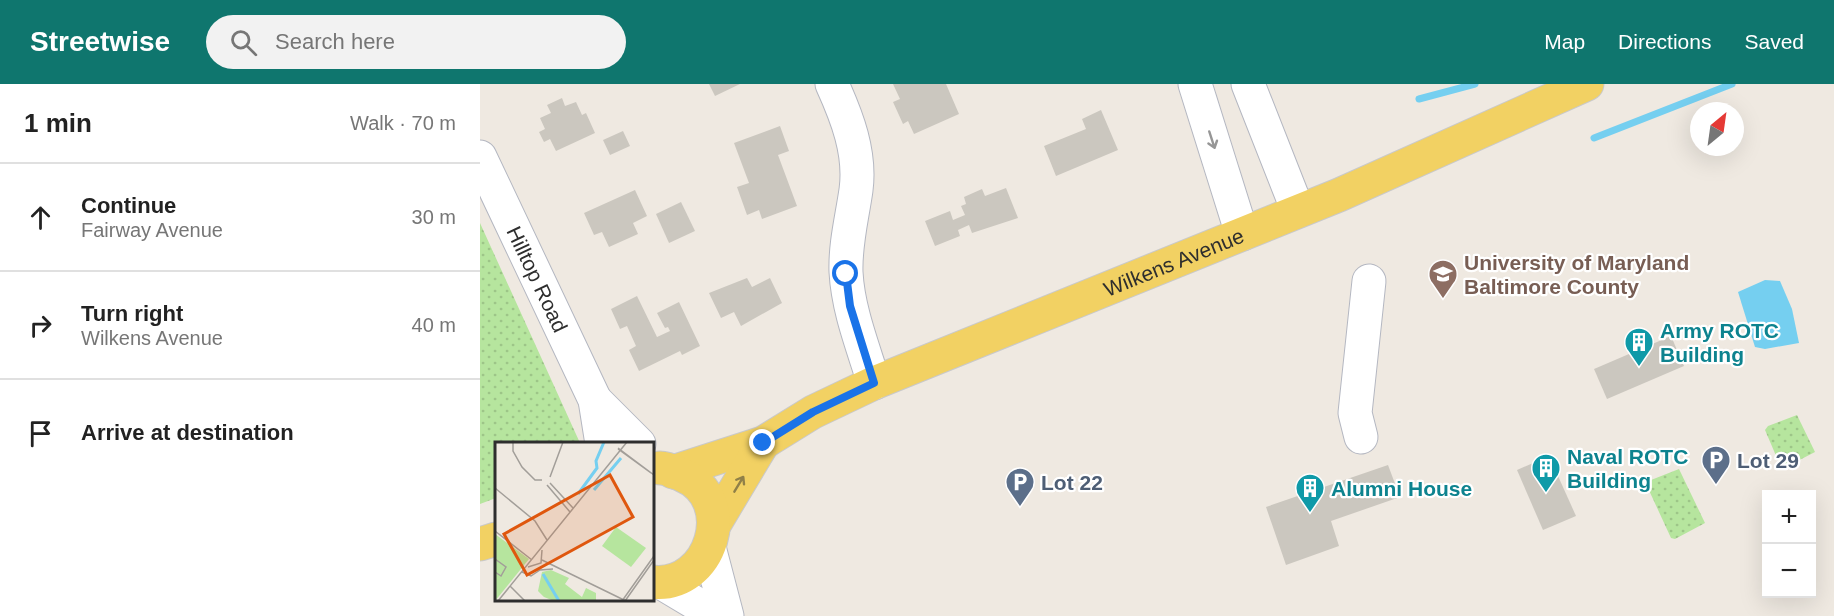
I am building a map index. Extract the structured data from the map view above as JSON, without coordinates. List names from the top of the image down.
{
  "streets": {
    "main road": ["Wilkens Avenue"],
    "street": ["Hilltop Road"]
  },
  "places": {
    "school or university": ["University of Maryland Baltimore County"],
    "building": ["Army ROTC Building", "Naval ROTC Building", "Alumni House"],
    "parking": ["Lot 29", "Lot 22"]
  },
  "north": "top right",
  "page": {
    "header": "Streetwise",
    "search": "Search here",
    "nav": ["Map", "Directions", "Saved"],
    "heading": ["1 min", "Walk · 70 m"],
    "list": [
      ["Continue", "Fairway Avenue", "30 m"],
      ["Turn right", "Wilkens Avenue", "40 m"],
      "Arrive at destination"
    ],
    "map_buttons": ["+", "−"]
  }
}
